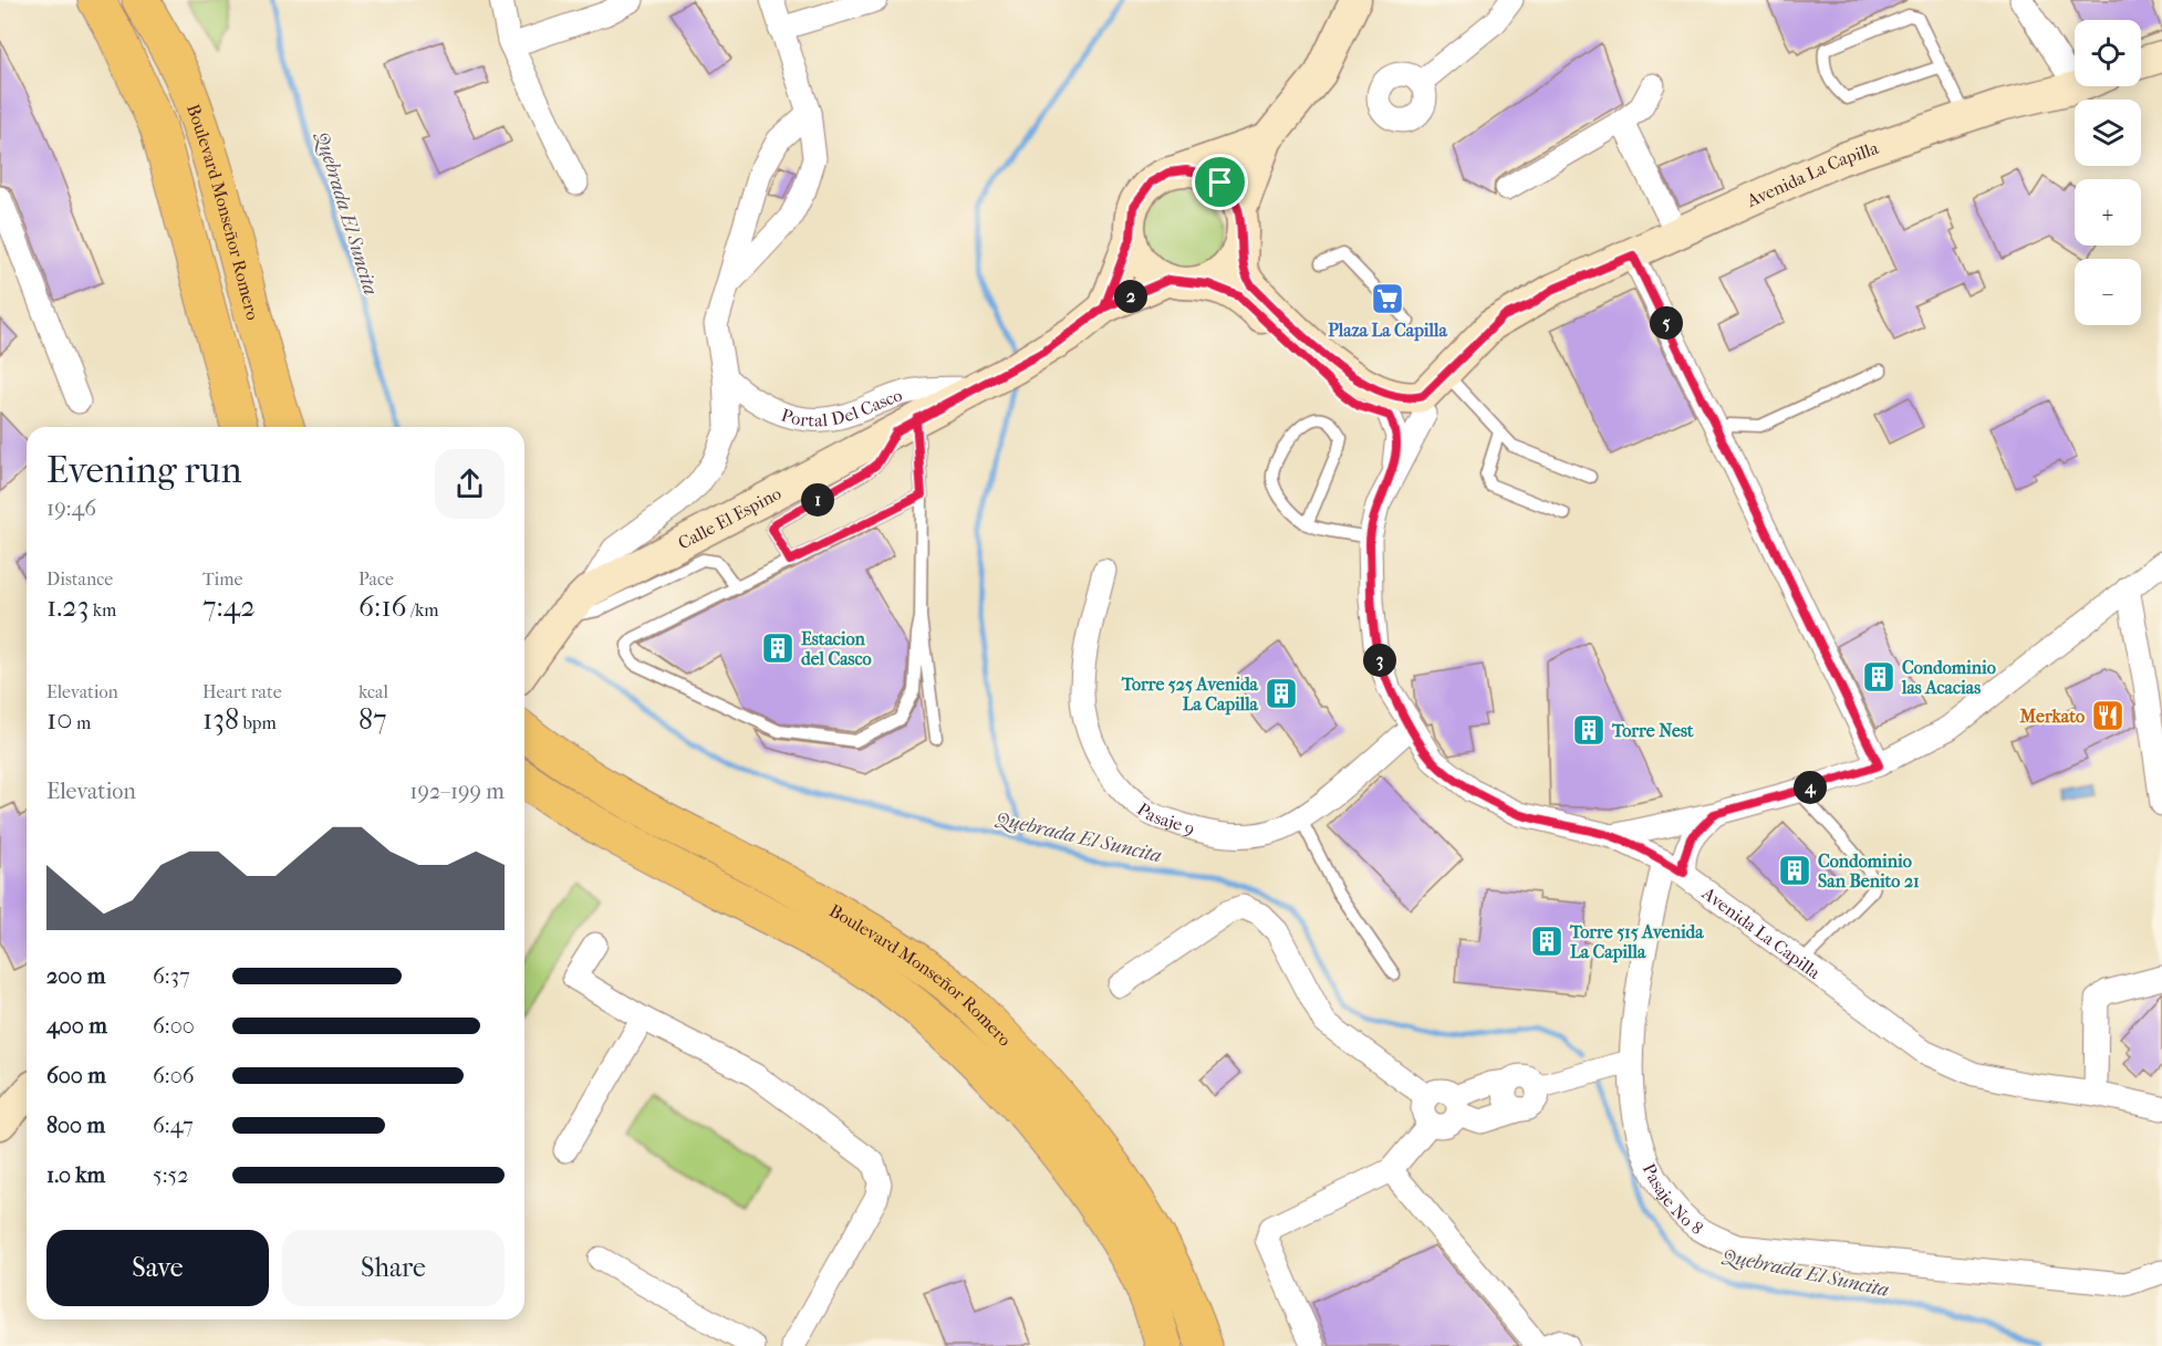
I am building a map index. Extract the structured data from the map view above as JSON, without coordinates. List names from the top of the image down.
{
  "streets": {
    "highway": ["Boulevard Monseñor Romero"],
    "street": [
      "Avenida La Capilla",
      "Portal Del Casco",
      "Calle El Espino",
      "Pasaje 9",
      "Pasaje No 8"
    ]
  },
  "crossings": [
    ["Avenida La Capilla", "Pasaje 9"],
    ["Avenida La Capilla", "Pasaje No 8"],
    ["Portal Del Casco", "Calle El Espino"]
  ],
  "water": ["Quebrada El Suncita"],
  "places": {
    "supermarket": ["Plaza La Capilla"],
    "building": [
      "Estacion del Casco",
      "Condominio las Acacias",
      "Torre 525 Avenida La Capilla",
      "Torre Nest",
      "Condominio San Benito 21",
      "Torre 515 Avenida La Capilla"
    ],
    "restaurant": ["Merkato"]
  },
  "page": {
    "map_buttons": ["+", "−"],
    "pins": [
      "2",
      "5",
      "1",
      "3",
      "4"
    ],
    "heading": ["Evening run", "19:46"],
    "stats": [
      ["Distance", "1.23 km"],
      ["Time", "7:42"],
      ["Pace", "6:16 /km"],
      ["Elevation", "10 m"],
      ["Heart rate", "138 bpm"],
      ["kcal", "87"]
    ],
    "chart": ["Elevation", "192–199 m"],
    "list": [
      {
        "name": "200 m",
        "note": "6:37"
      },
      {
        "name": "400 m",
        "note": "6:00"
      },
      {
        "name": "600 m",
        "note": "6:06"
      },
      {
        "name": "800 m",
        "note": "6:47"
      },
      {
        "name": "1.0 km",
        "note": "5:52"
      }
    ],
    "buttons": ["Save", "Share"]
  }
}
